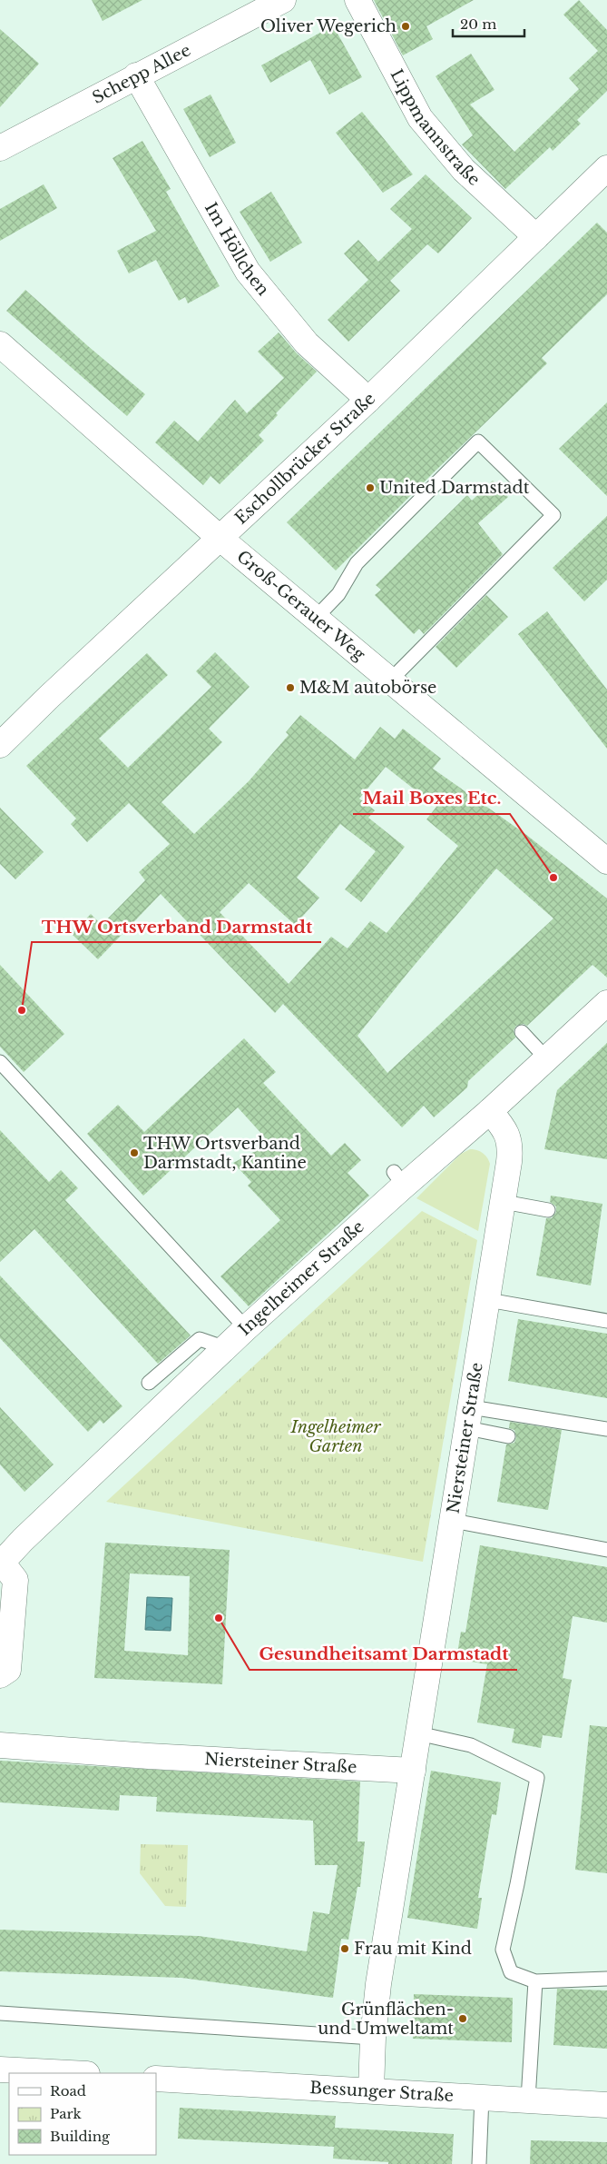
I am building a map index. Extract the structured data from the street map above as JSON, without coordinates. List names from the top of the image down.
{
  "streets": {
    "street": [
      "Schepp Allee",
      "Lippmannstraße",
      "Im Höllchen",
      "Eschollbrücker Straße",
      "Groß-Gerauer Weg",
      "Ingelheimer Straße",
      "Niersteiner Straße",
      "Bessunger Straße"
    ]
  },
  "crossings": [
    ["Schepp Allee", "Im Höllchen"],
    ["Lippmannstraße", "Eschollbrücker Straße"],
    ["Im Höllchen", "Eschollbrücker Straße"],
    ["Eschollbrücker Straße", "Groß-Gerauer Weg"],
    ["Ingelheimer Straße", "Niersteiner Straße"],
    ["Niersteiner Straße", "Bessunger Straße"]
  ],
  "parks": ["Ingelheimer Garten"],
  "places": [
    "Oliver Wegerich",
    "United Darmstadt",
    "M&M autobörse",
    "Mail Boxes Etc.",
    "THW Ortsverband Darmstadt",
    "THW Ortsverband Darmstadt, Kantine",
    "Gesundheitsamt Darmstadt",
    "Frau mit Kind",
    "Grünflächen- und Umweltamt"
  ],
  "legend": ["Road", "Park", "Building"],
  "scale_bar": "20 m"
}
